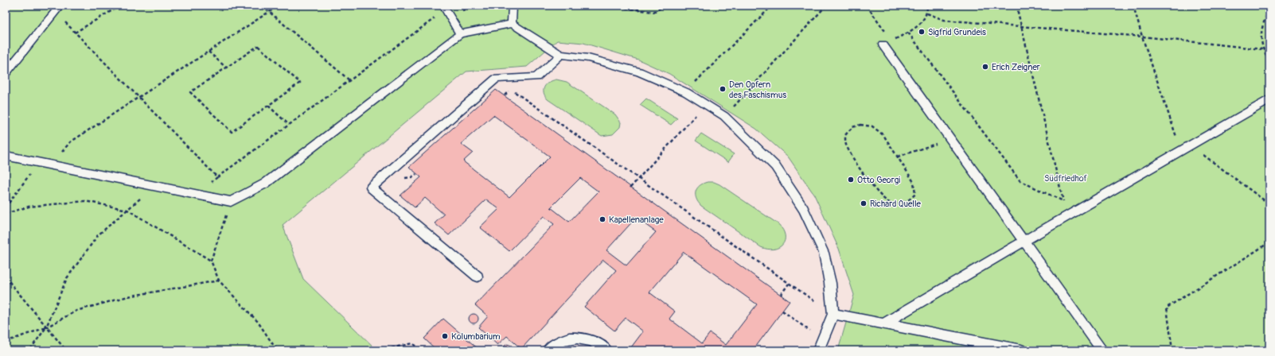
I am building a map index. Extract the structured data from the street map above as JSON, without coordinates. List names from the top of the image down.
{
  "parks": ["Südfriedhof"],
  "places": [
    "Sigfrid Grundeis",
    "Erich Zeigner",
    "Den Opfern des Faschismus",
    "Otto Georgi",
    "Richard Quelle",
    "Kapellenanlage",
    "Kolumbarium"
  ]
}
